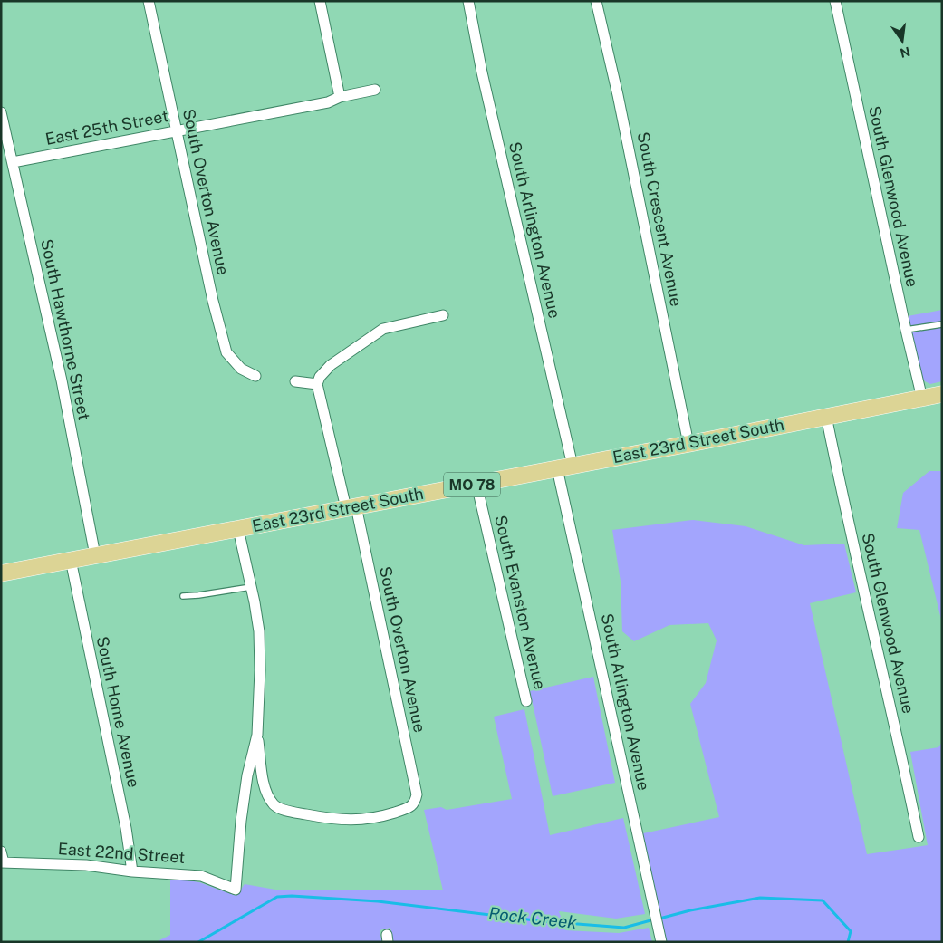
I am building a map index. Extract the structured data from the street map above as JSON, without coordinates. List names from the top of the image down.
{
  "streets": {
    "main road": ["East 23rd Street South", "MO 78"],
    "street": [
      "East 25th Street",
      "South Overton Avenue",
      "South Glenwood Avenue",
      "South Crescent Avenue",
      "South Arlington Avenue",
      "South Hawthorne Street",
      "South Evanston Avenue",
      "South Home Avenue",
      "East 22nd Street"
    ]
  },
  "crossings": [
    ["East 25th Street", "South Overton Avenue"],
    ["East 25th Street", "South Hawthorne Street"],
    ["South Overton Avenue", "East 23rd Street South"],
    ["South Overton Avenue", "East 22nd Street"],
    ["South Glenwood Avenue", "East 23rd Street South"],
    ["South Crescent Avenue", "East 23rd Street South"],
    ["South Arlington Avenue", "East 23rd Street South"],
    ["South Hawthorne Street", "East 23rd Street South"],
    ["East 23rd Street South", "South Evanston Avenue"],
    ["East 23rd Street South", "South Home Avenue"],
    ["South Home Avenue", "East 22nd Street"]
  ],
  "water": ["Rock Creek"],
  "north": "bottom"
}
